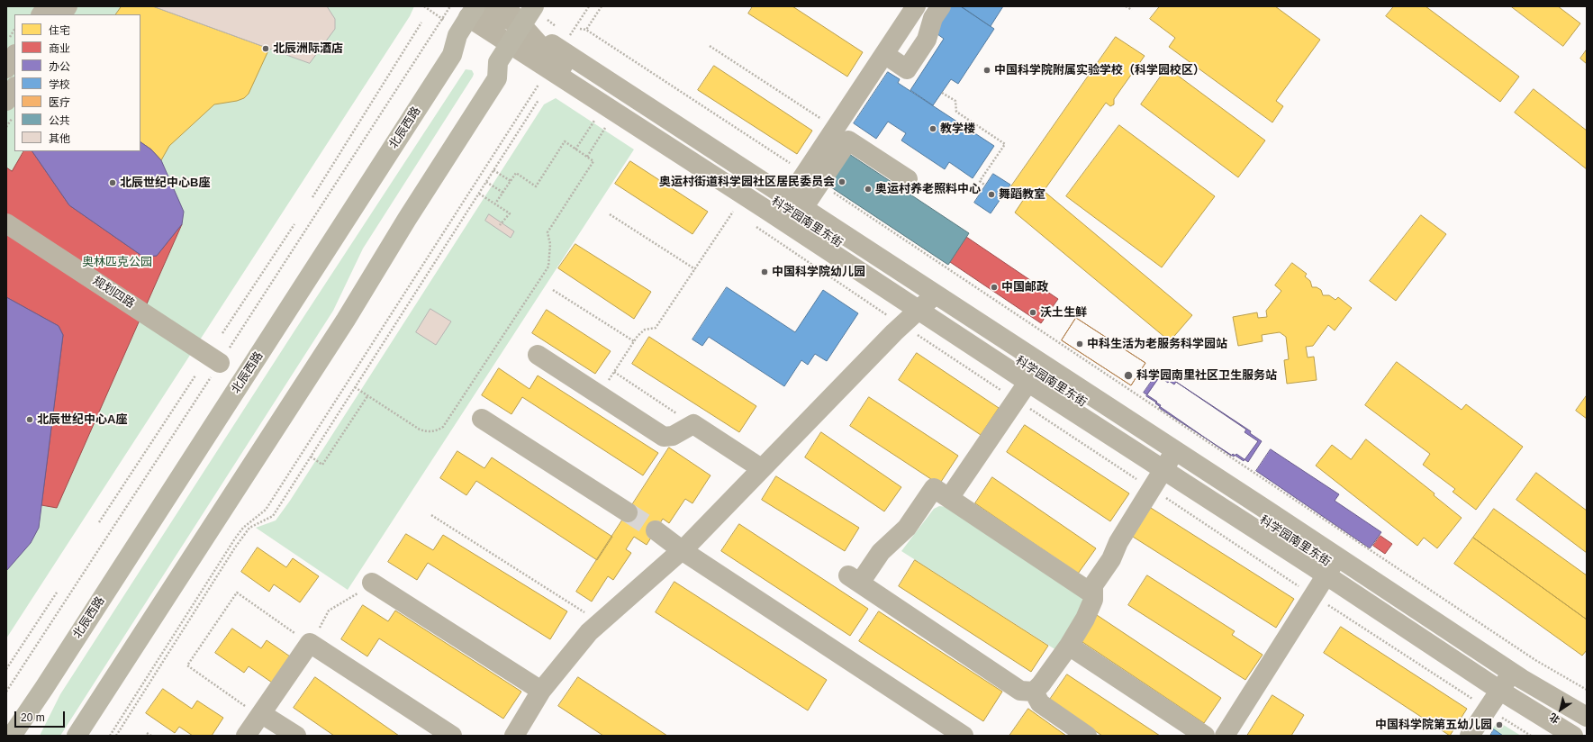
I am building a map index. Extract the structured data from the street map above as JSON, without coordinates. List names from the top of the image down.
{
  "streets": {
    "main road": ["北辰西路"],
    "street": ["科学园南里东街", "规划四路"]
  },
  "parks": ["奥林匹克公园"],
  "places": [
    "北辰洲际酒店",
    "中国科学院附属实验学校（科学园校区）",
    "教学楼",
    "奥运村街道科学园社区居民委员会",
    "北辰世纪中心B座",
    "奥运村养老照料中心",
    "舞蹈教室",
    "中国科学院幼儿园",
    "中国邮政",
    "沃土生鲜",
    "中科生活为老服务科学园站",
    "科学园南里社区卫生服务站",
    "北辰世纪中心A座",
    "中国科学院第五幼儿园"
  ],
  "legend": [
    "住宅",
    "商业",
    "办公",
    "学校",
    "医疗",
    "公共",
    "其他"
  ],
  "scale_bar": "20 m",
  "north": "bottom left"
}
